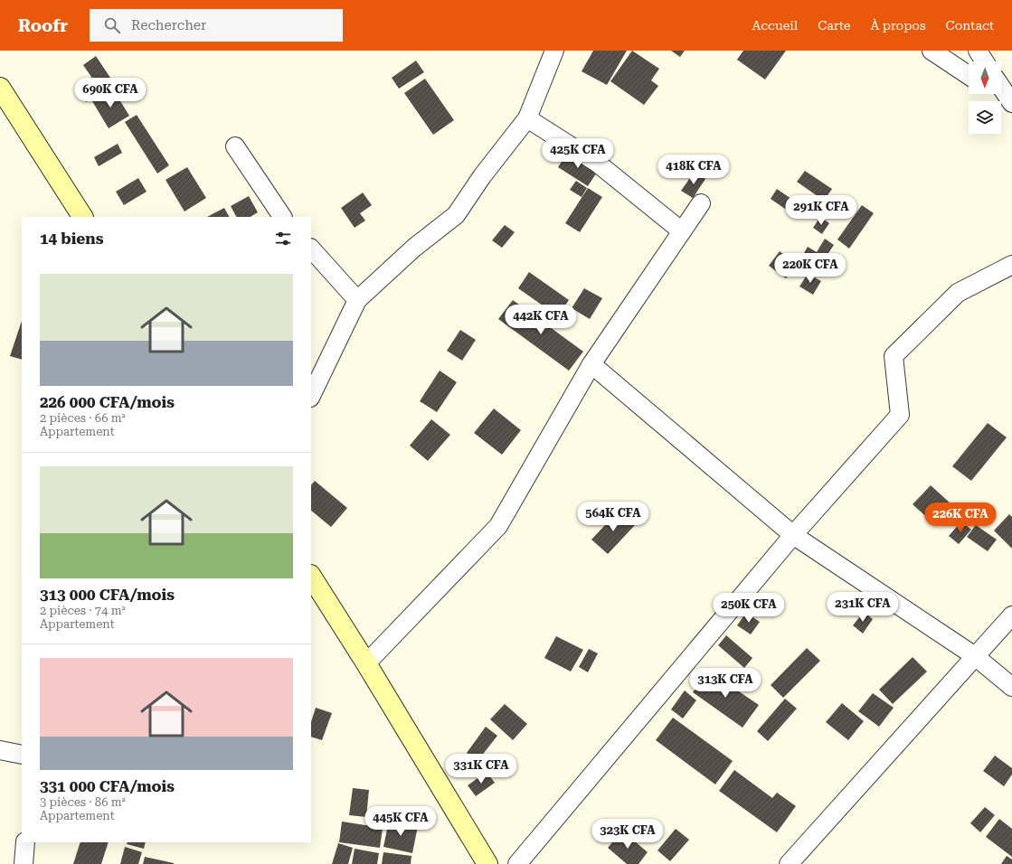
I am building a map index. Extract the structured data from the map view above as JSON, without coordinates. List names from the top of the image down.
{
  "north": "bottom",
  "page": {
    "header": "Roofr",
    "search": "Rechercher",
    "nav": [
      "Accueil",
      "Carte",
      "À propos",
      "Contact"
    ],
    "price": [
      "690K CFA",
      "425K CFA",
      "418K CFA",
      "291K CFA",
      "220K CFA",
      "442K CFA",
      "564K CFA",
      "226K CFA",
      "231K CFA",
      "250K CFA",
      "313K CFA",
      "331K CFA",
      "445K CFA",
      "323K CFA"
    ],
    "heading": "14 biens",
    "list": [
      {
        "name": "226 000 CFA/mois",
        "note": "2 pièces · 66 m² · Appartement"
      },
      {
        "name": "313 000 CFA/mois",
        "note": "2 pièces · 74 m² · Appartement"
      },
      {
        "name": "331 000 CFA/mois",
        "note": "3 pièces · 86 m² · Appartement"
      }
    ]
  }
}
